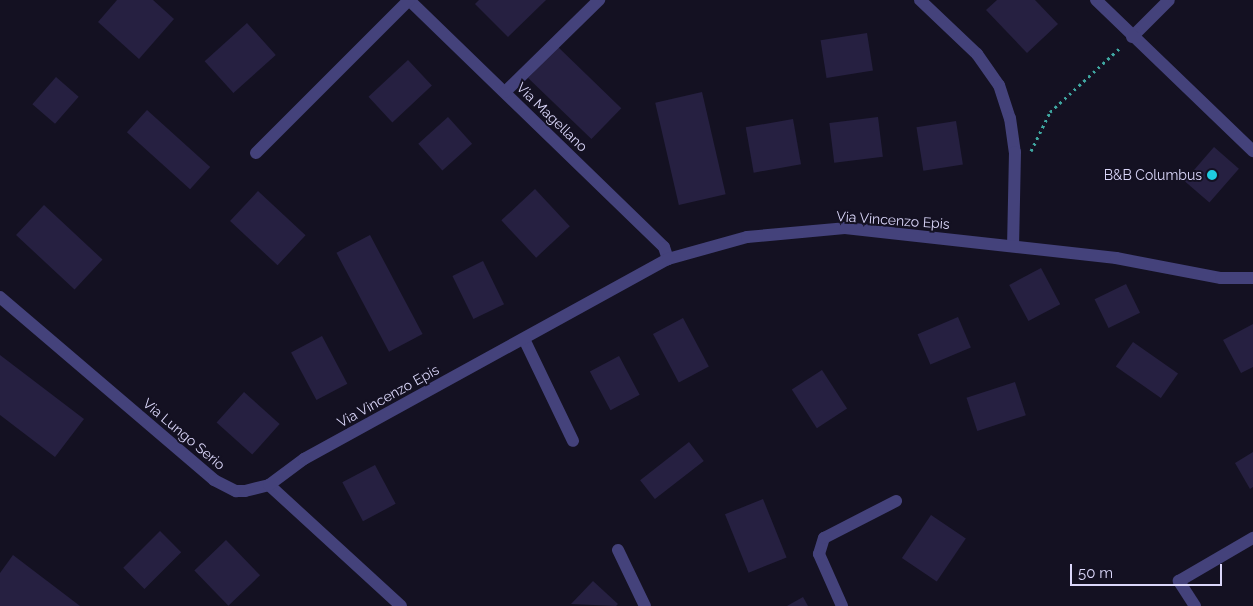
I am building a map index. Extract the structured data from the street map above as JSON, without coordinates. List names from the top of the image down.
{
  "streets": {
    "street": ["Via Magellano", "Via Vincenzo Epis", "Via Lungo Serio"]
  },
  "crossings": [
    ["Via Magellano", "Via Vincenzo Epis"],
    ["Via Vincenzo Epis", "Via Lungo Serio"]
  ],
  "places": ["B&B Columbus"],
  "scale_bar": "50 m"
}
